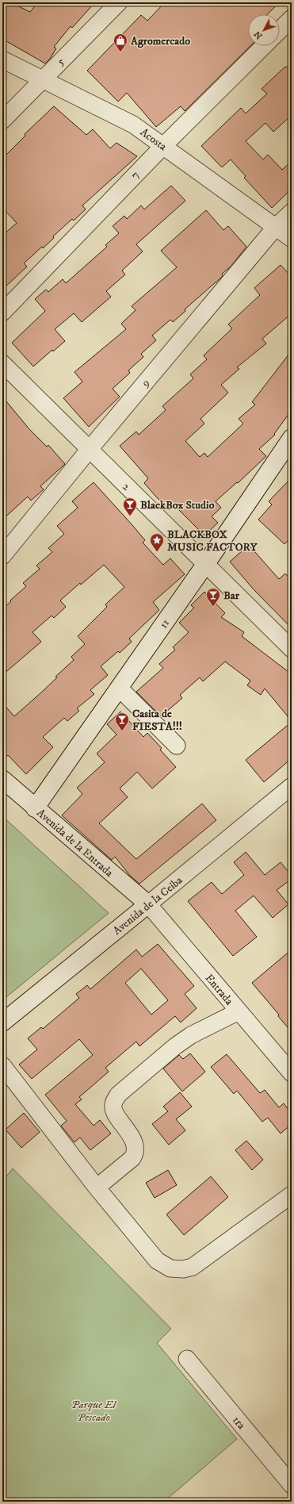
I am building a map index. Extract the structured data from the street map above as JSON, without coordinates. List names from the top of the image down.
{
  "streets": {
    "street": [
      "5",
      "Acosta",
      "7",
      "9",
      "2",
      "11",
      "Avenida de la Entrada",
      "Avenida de la Ceiba",
      "Entrada",
      "1ra"
    ]
  },
  "crossings": [
    ["5", "Acosta"],
    ["Acosta", "7"],
    ["Acosta", "9"],
    ["9", "2"],
    ["2", "11"],
    ["11", "Avenida de la Entrada"],
    ["Avenida de la Entrada", "Avenida de la Ceiba"],
    ["Avenida de la Entrada", "Entrada"],
    ["Avenida de la Ceiba", "Entrada"]
  ],
  "parks": ["Parque El Pescado"],
  "places": {
    "shop": ["Agromercado"],
    "bar": ["BlackBox Studio", "Bar", "Casita de FIESTA!!!"],
    "place": ["BLACKBOX MUSIC FACTORY"]
  },
  "north": "bottom left"
}
